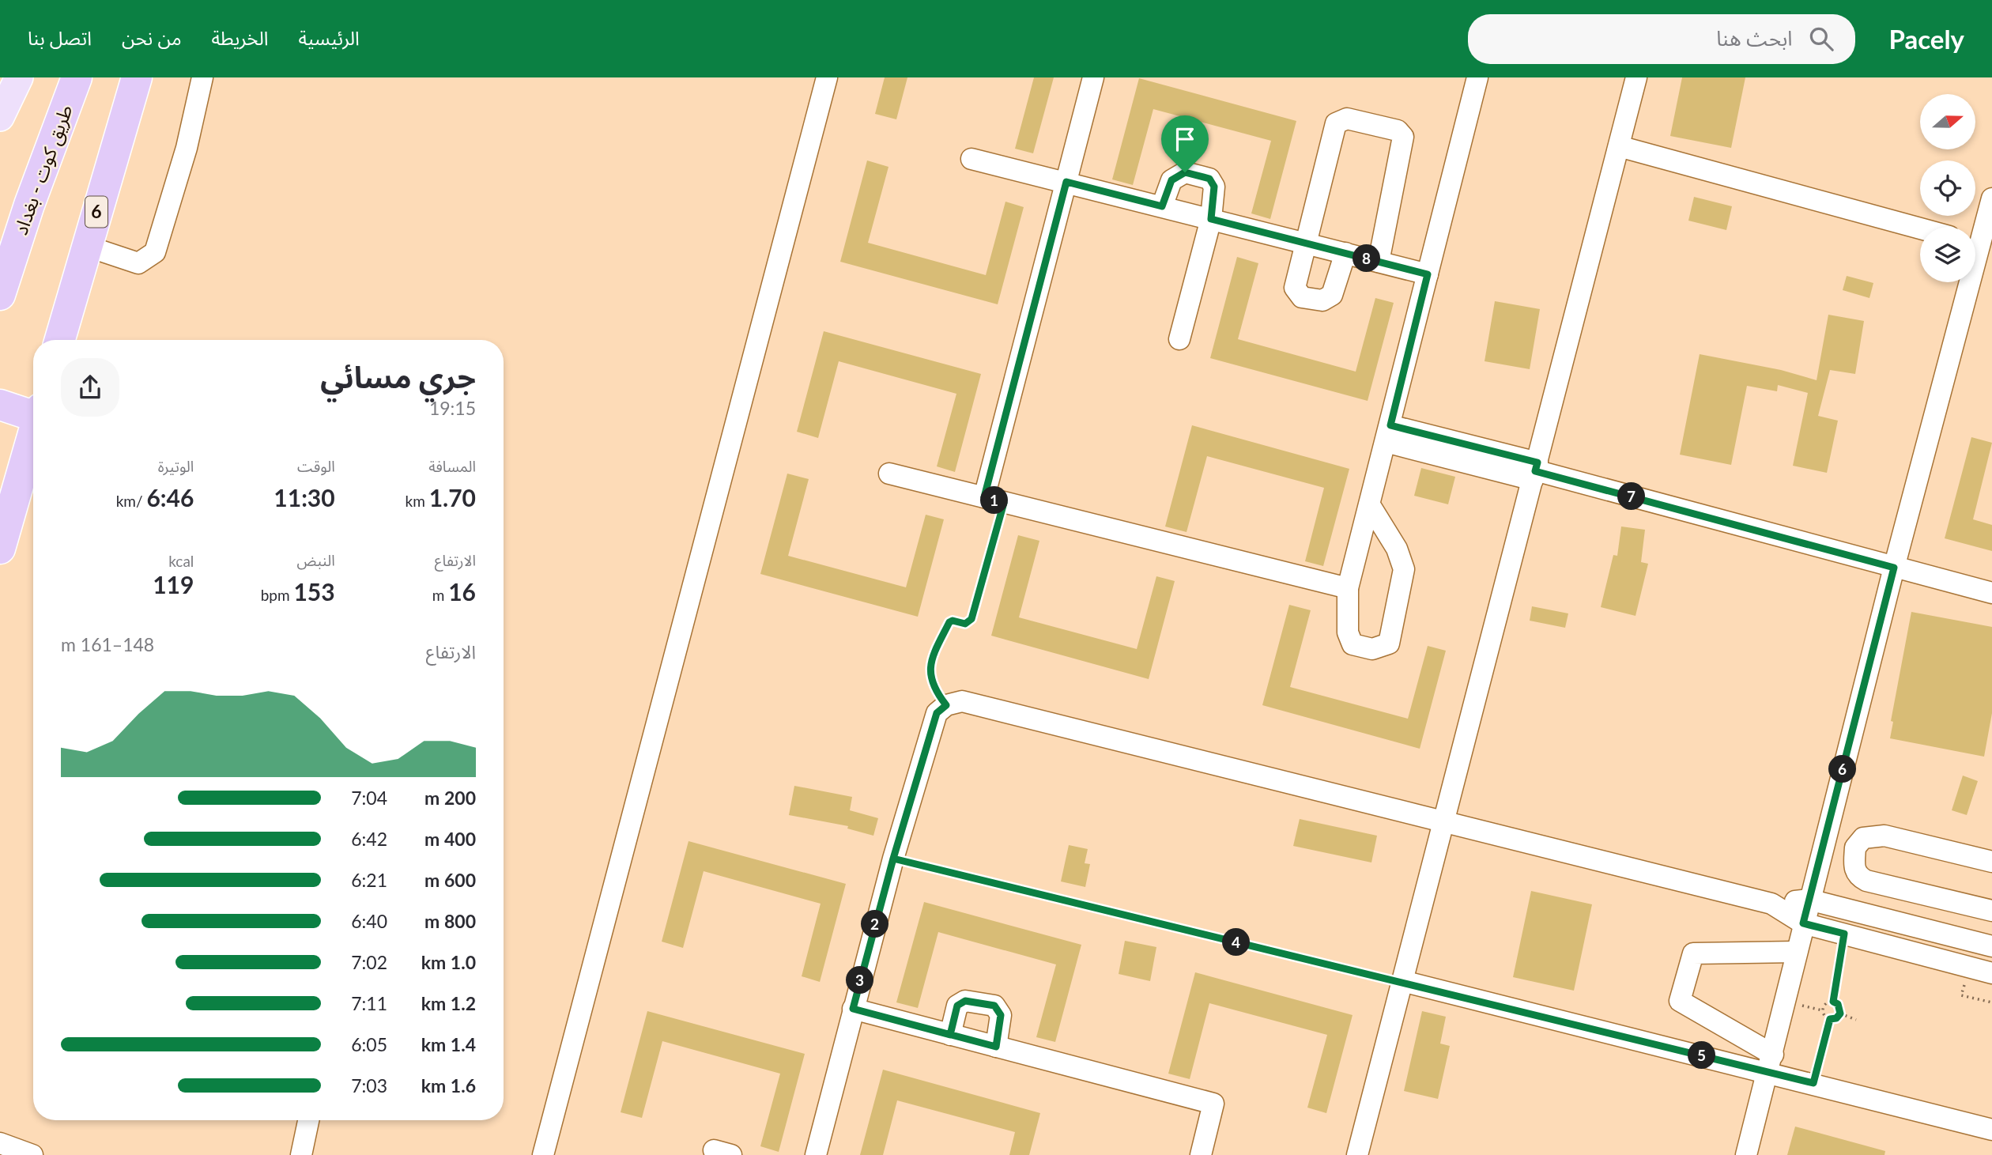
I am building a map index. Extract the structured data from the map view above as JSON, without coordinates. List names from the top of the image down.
{
  "streets": {
    "highway": ["طريق كوت - بغداد", "6"]
  },
  "north": "right",
  "page": {
    "header": "Pacely",
    "search": "ابحث هنا",
    "nav": [
      "الرئيسية",
      "الخريطة",
      "من نحن",
      "اتصل بنا"
    ],
    "pins": [
      "8",
      "7",
      "1",
      "6",
      "2",
      "4",
      "3",
      "5"
    ],
    "heading": ["جري مسائي", "19:15"],
    "stats": [
      ["المسافة", "1.70 km"],
      ["الوقت", "11:30"],
      ["الوتيرة", "6:46 /km"],
      ["الارتفاع", "16 m"],
      ["النبض", "153 bpm"],
      ["kcal", "119"]
    ],
    "chart": ["الارتفاع", "148–161 m"],
    "list": [
      {
        "name": "200 m",
        "note": "7:04"
      },
      {
        "name": "400 m",
        "note": "6:42"
      },
      {
        "name": "600 m",
        "note": "6:21"
      },
      {
        "name": "800 m",
        "note": "6:40"
      },
      {
        "name": "1.0 km",
        "note": "7:02"
      },
      {
        "name": "1.2 km",
        "note": "7:11"
      },
      {
        "name": "1.4 km",
        "note": "6:05"
      },
      {
        "name": "1.6 km",
        "note": "7:03"
      }
    ]
  }
}
